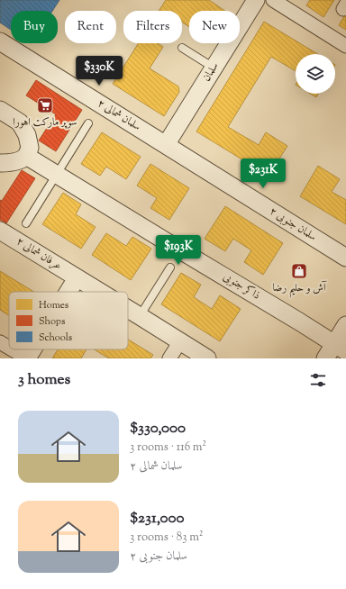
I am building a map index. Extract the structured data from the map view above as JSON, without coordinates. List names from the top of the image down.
{
  "streets": {
    "street": [
      "سلمان",
      "سلمان شمالی ۲",
      "سلمان جنوبی ۲",
      "عرفان شمالی ۲",
      "ذاکر جنوبی"
    ]
  },
  "crossings": [
    ["سلمان", "سلمان شمالی ۲"],
    ["سلمان", "سلمان جنوبی ۲"],
    ["سلمان شمالی ۲", "سلمان جنوبی ۲"]
  ],
  "places": {
    "supermarket": ["سوپر مارکت اهورا"],
    "shop": ["آش و حلیم رضا"]
  },
  "legend": ["Homes", "Shops", "Schools"],
  "page": {
    "chip": [
      "Buy",
      "Rent",
      "Filters",
      "New"
    ],
    "price": ["$330K", "$231K", "$193K"],
    "heading": "3 homes",
    "list": [
      {
        "name": "$330,000",
        "note": "3 rooms · 116 m² · سلمان شمالی ۲"
      },
      {
        "name": "$231,000",
        "note": "3 rooms · 83 m² · سلمان جنوبی ۲"
      }
    ]
  }
}
